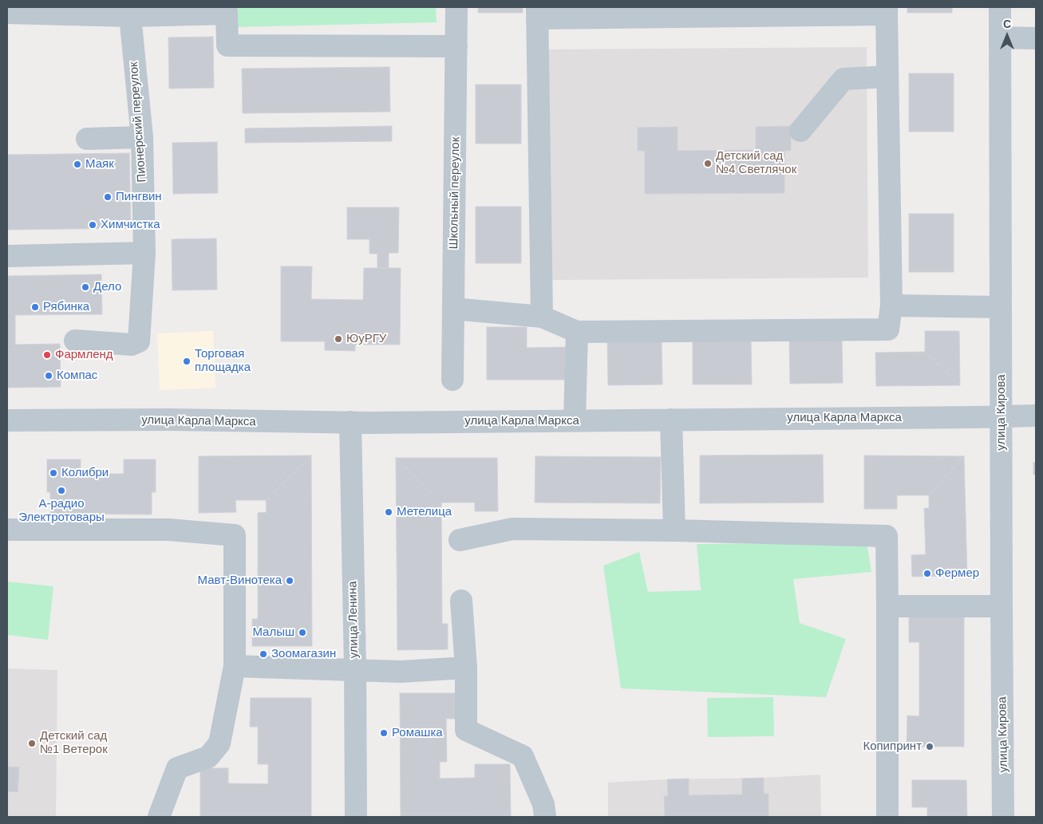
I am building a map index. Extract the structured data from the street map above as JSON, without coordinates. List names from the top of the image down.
{
  "streets": {
    "street": [
      "Пионерский переулок",
      "Школьный переулок",
      "улица Кирова",
      "улица Карла Маркса",
      "улица Ленина"
    ]
  },
  "crossings": [
    ["улица Кирова", "улица Карла Маркса"],
    ["улица Карла Маркса", "улица Ленина"]
  ],
  "places": [
    "Детский сад №4 Светлячок",
    "Маяк",
    "Пингвин",
    "Химчистка",
    "Дело",
    "Рябинка",
    "ЮуРГУ",
    "Фармленд",
    "Торговая площадка",
    "Компас",
    "Колибри",
    "А-радио Электротовары",
    "Метелица",
    "Фермер",
    "Мавт-Винотека",
    "Малыш",
    "Зоомагазин",
    "Ромашка",
    "Детский сад №1 Ветерок",
    "Копипринт"
  ],
  "north": "top"
}
